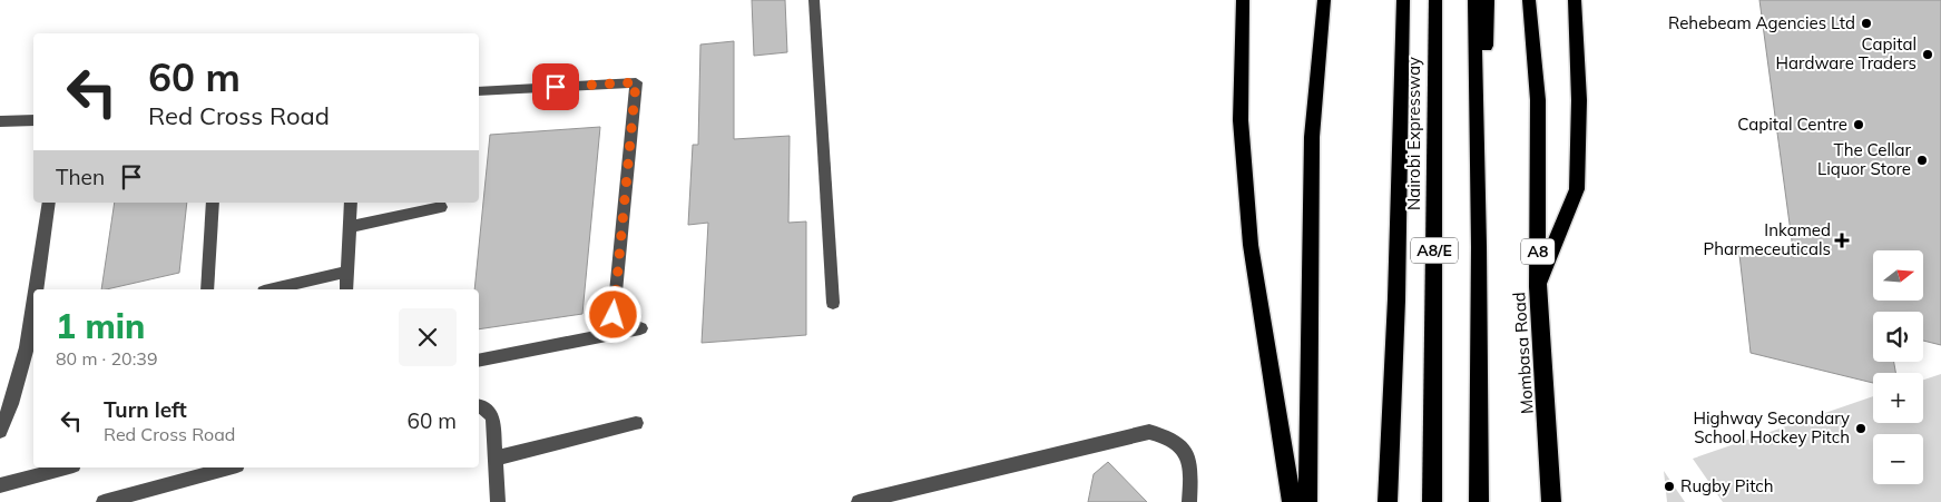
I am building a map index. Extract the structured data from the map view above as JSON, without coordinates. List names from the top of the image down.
{
  "streets": {
    "highway": [
      "Nairobi Expressway",
      "A8/E",
      "A8",
      "Mombasa Road"
    ]
  },
  "places": {
    "other": [
      "Rehebeam Agencies Ltd",
      "Capital Hardware Traders",
      "Capital Centre",
      "The Cellar Liquor Store",
      "Highway Secondary School Hockey Pitch",
      "Rugby Pitch"
    ],
    "health": ["Inkamed Pharmeceuticals"]
  },
  "north": "right",
  "page": {
    "turn": ["60 m", "Red Cross Road"],
    "then": "Then",
    "map_buttons": ["+", "−"],
    "heading": ["1 min", "80 m · 20:39"],
    "list": [
      {
        "name": "Turn left",
        "note": "Red Cross Road",
        "value": "60 m"
      }
    ]
  }
}
